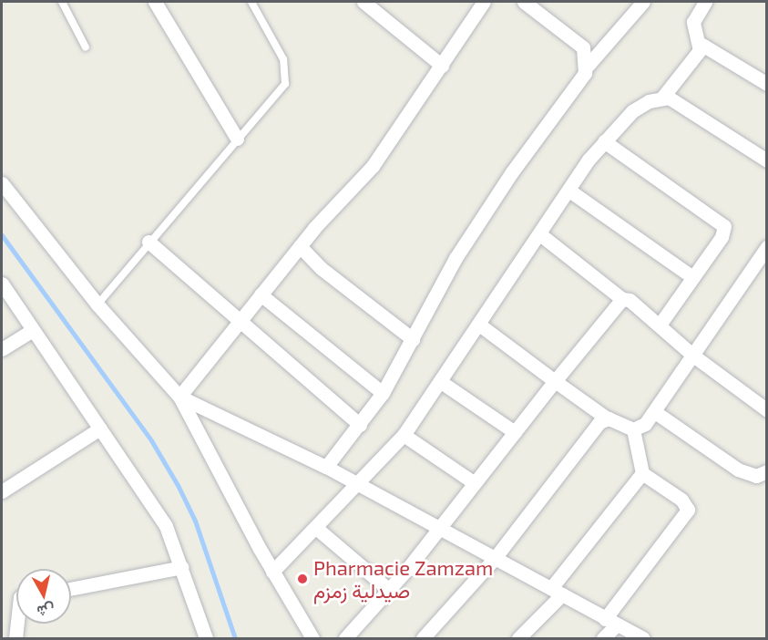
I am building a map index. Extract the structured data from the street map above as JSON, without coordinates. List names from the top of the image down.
{
  "places": ["Pharmacie Zamzam صيدلية زمزم"],
  "north": "bottom"
}
